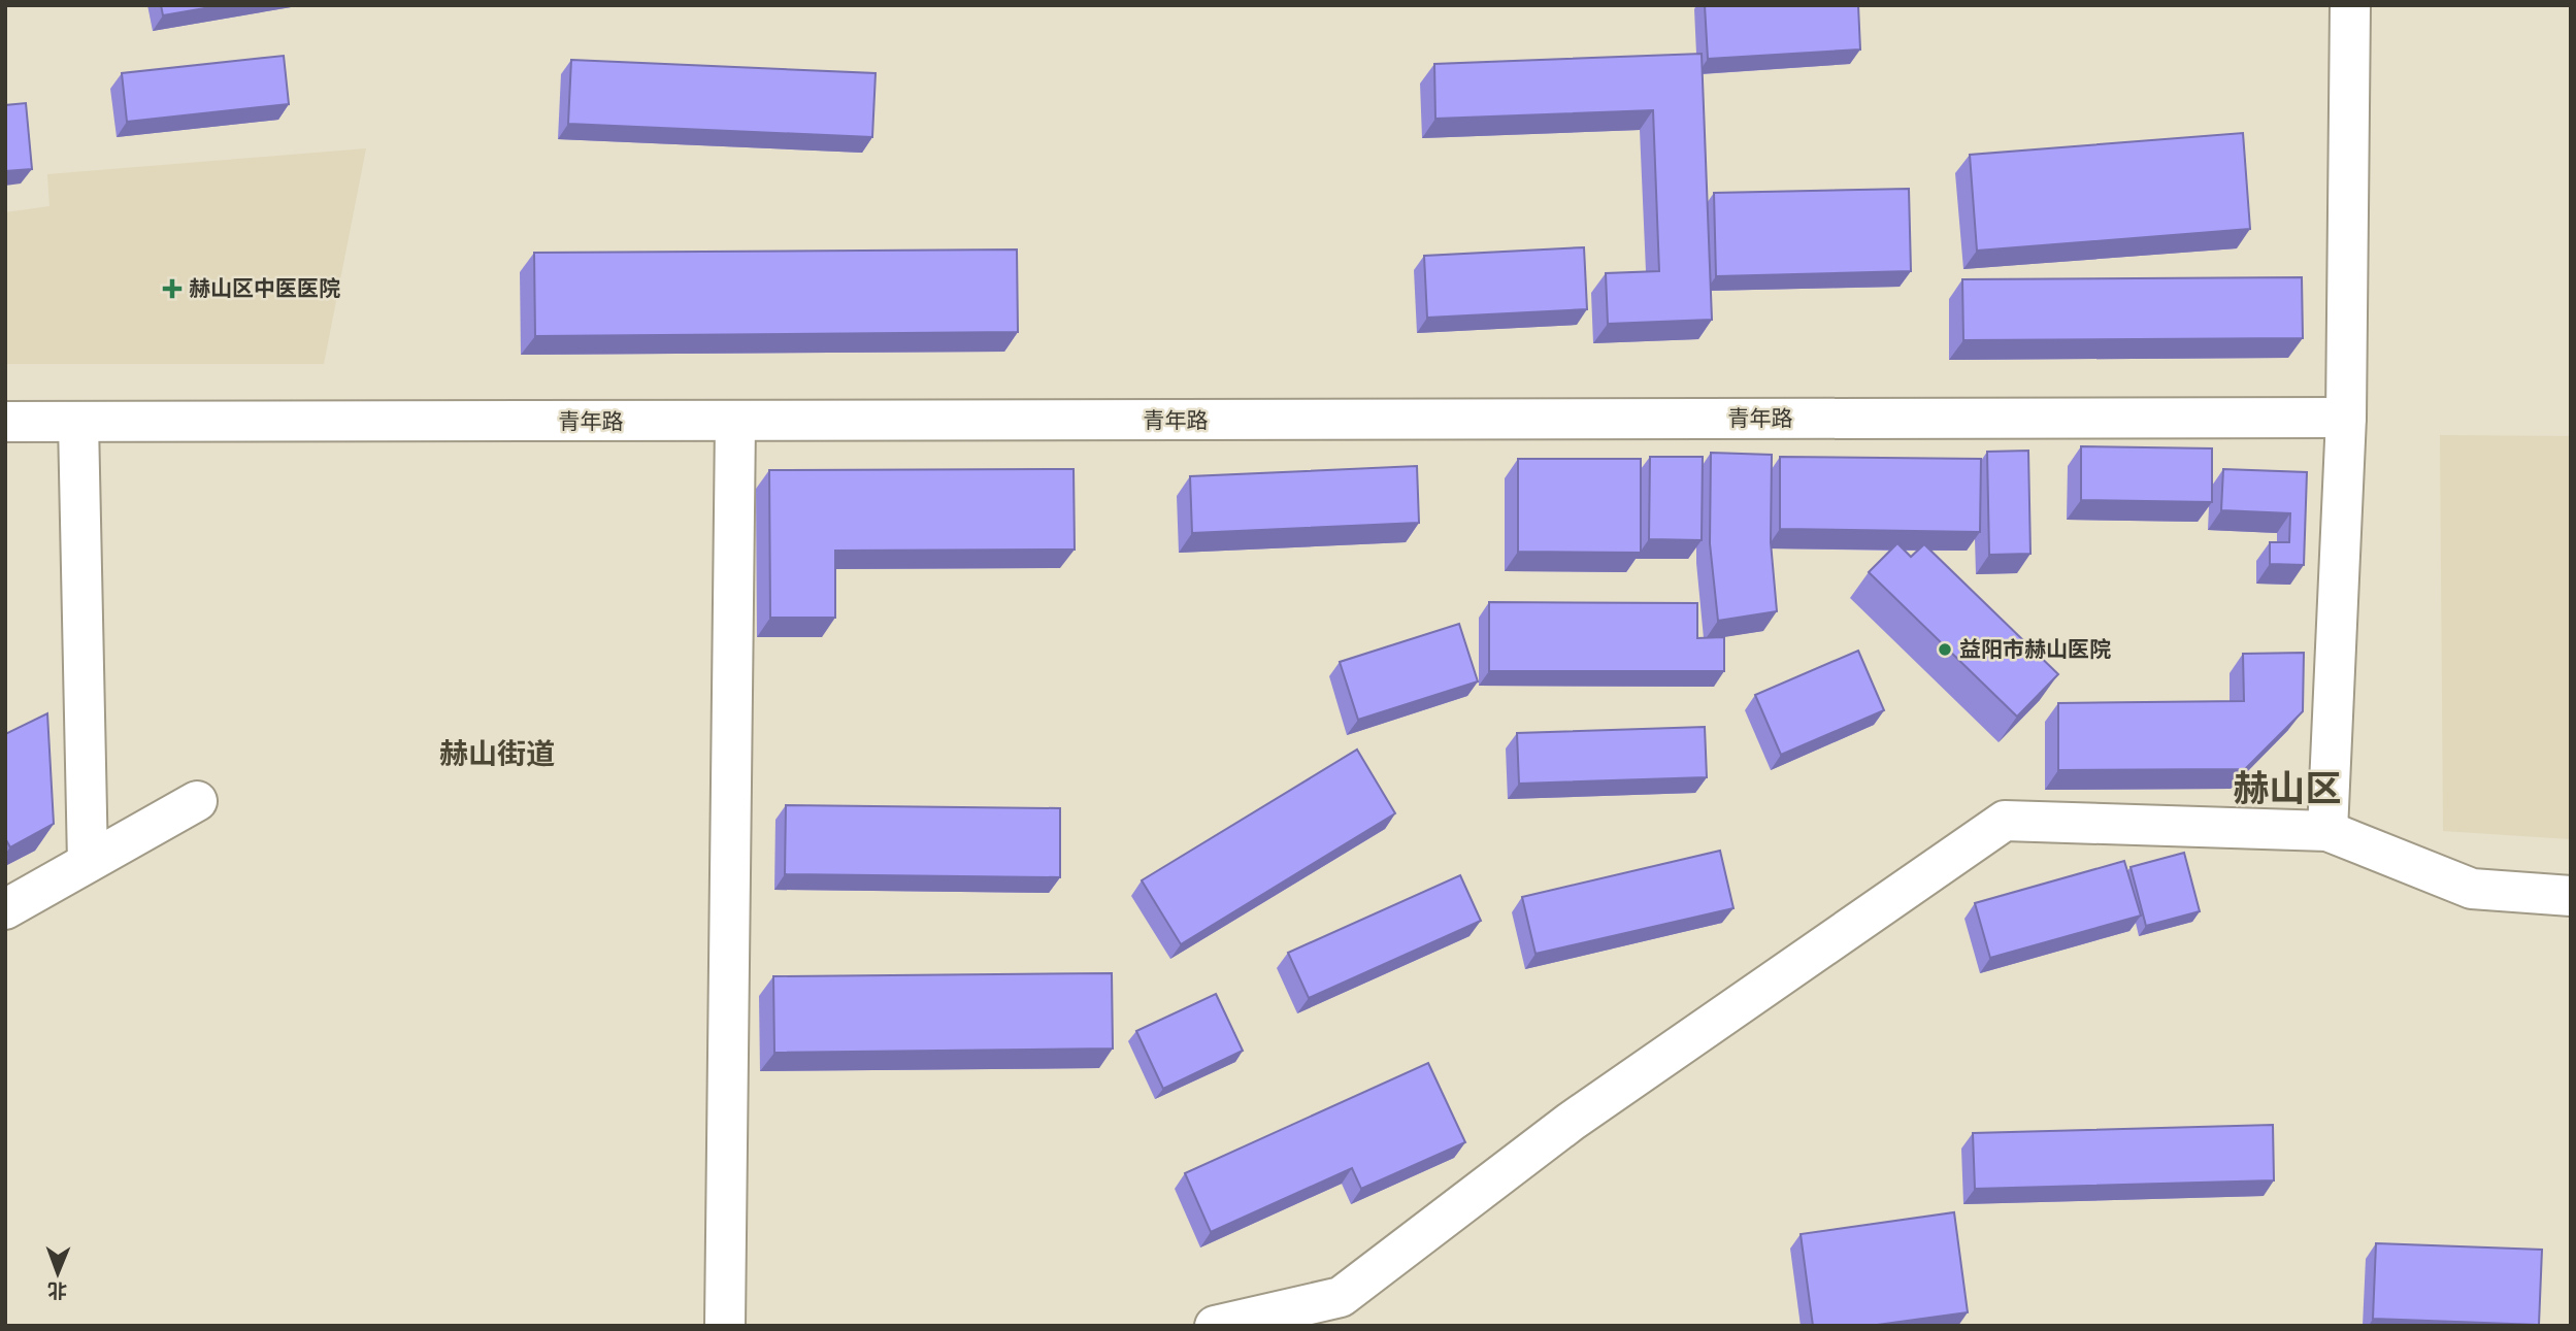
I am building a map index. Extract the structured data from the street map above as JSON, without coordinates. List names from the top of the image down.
{
  "streets": {
    "street": ["青年路"]
  },
  "districts": ["赫山街道", "赫山区"],
  "places": {
    "health": ["赫山区中医医院"],
    "other": ["益阳市赫山医院"]
  },
  "north": "bottom"
}
